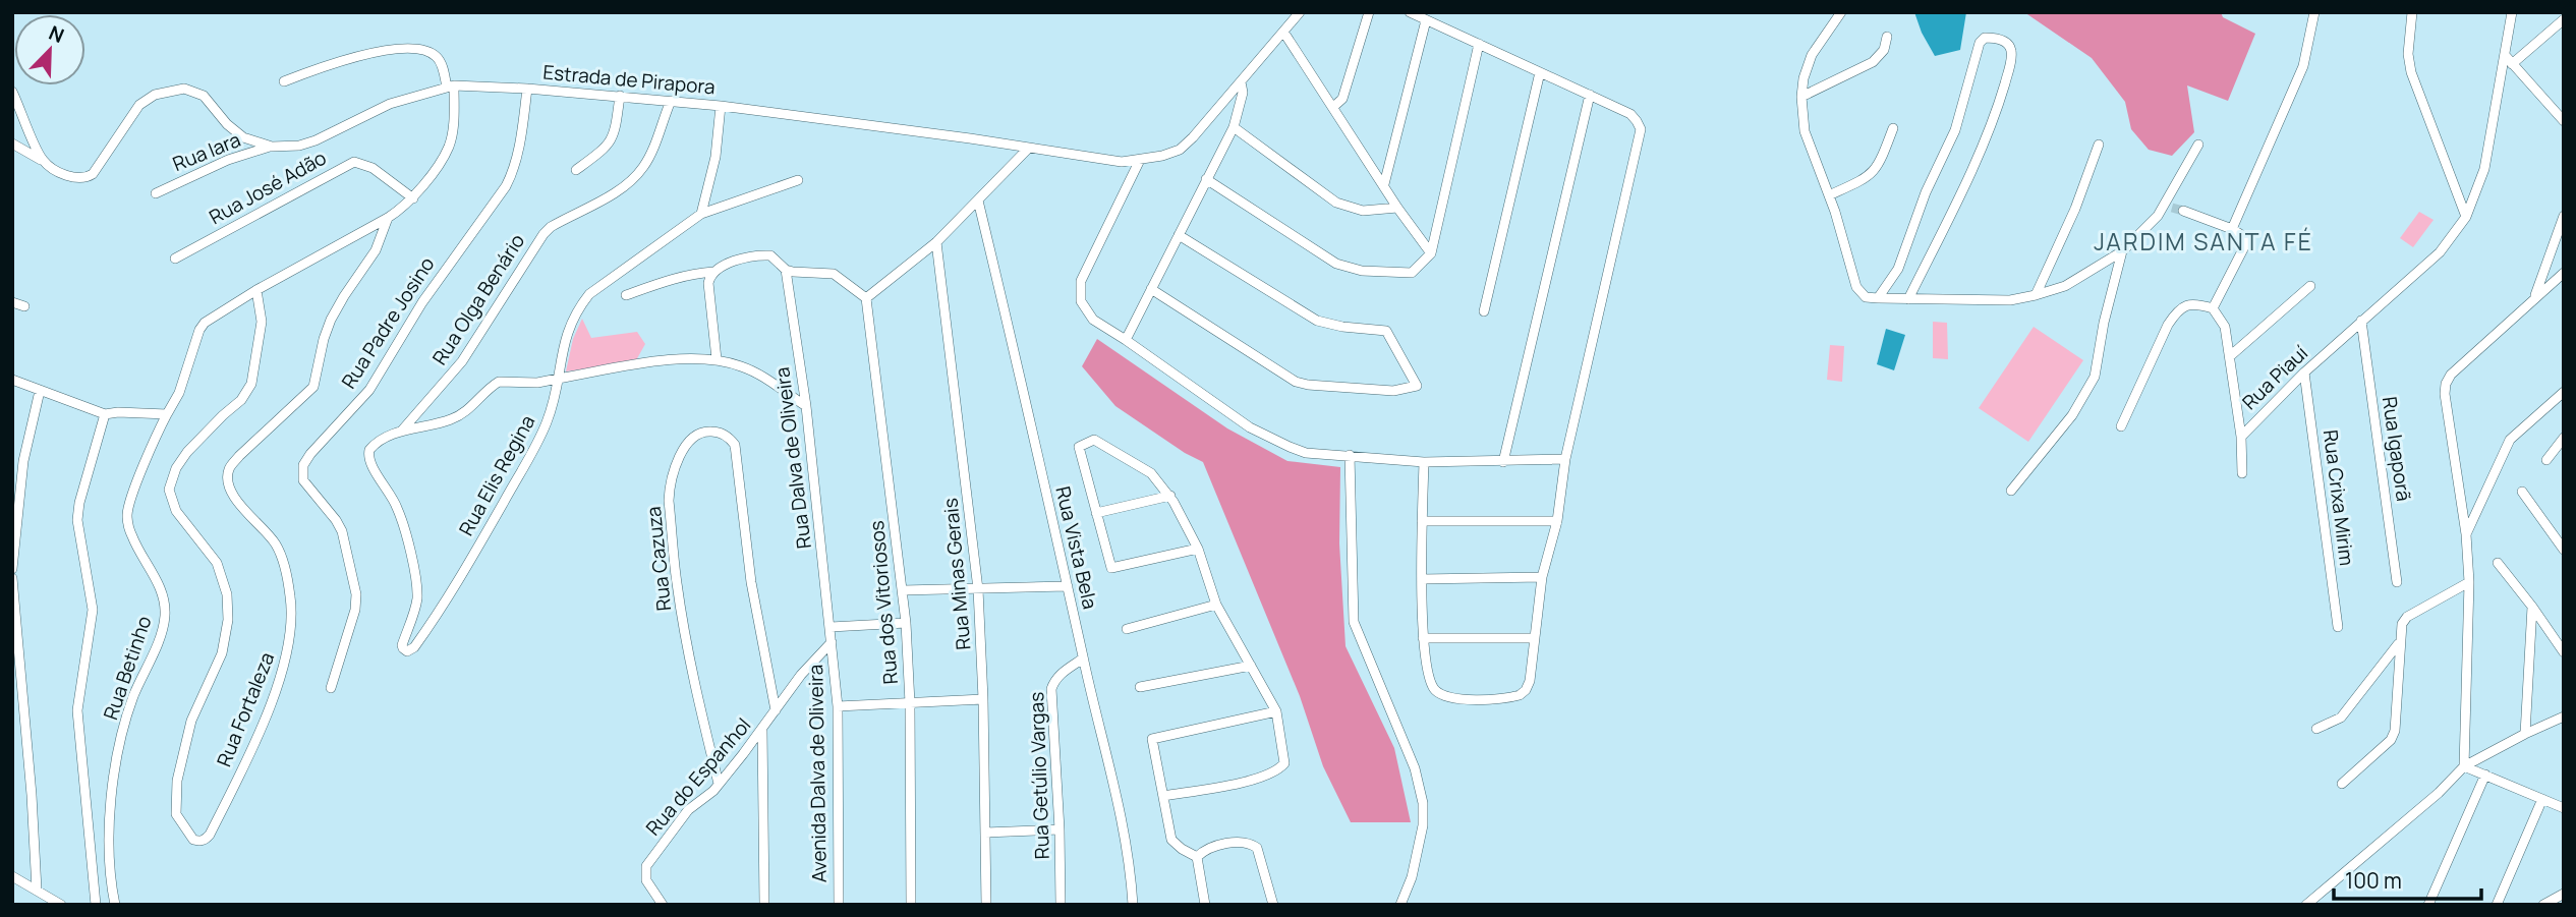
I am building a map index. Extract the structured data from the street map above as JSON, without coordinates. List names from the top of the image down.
{
  "streets": {
    "street": [
      "Estrada de Pirapora",
      "Rua Iara",
      "Rua José Adão",
      "Rua Olga Benário",
      "Rua Padre Josino",
      "Rua Piauí",
      "Rua Igaporã",
      "Rua Dalva de Oliveira",
      "Rua Elis Regina",
      "Rua Crixa Mirim",
      "Rua Vista Bela",
      "Rua Cazuza",
      "Rua Minas Gerais",
      "Rua dos Vitoriosos",
      "Rua Betinho",
      "Rua Fortaleza",
      "Avenida Dalva de Oliveira",
      "Rua Getúlio Vargas",
      "Rua do Espanhol"
    ]
  },
  "crossings": [
    ["Estrada de Pirapora", "Rua Iara"],
    ["Estrada de Pirapora", "Rua Olga Benário"],
    ["Estrada de Pirapora", "Rua Padre Josino"],
    ["Estrada de Pirapora", "Rua Betinho"],
    ["Rua José Adão", "Rua Betinho"],
    ["Rua Olga Benário", "Rua Elis Regina"],
    ["Rua Piauí", "Rua Igaporã"],
    ["Rua Piauí", "Rua Crixa Mirim"],
    ["Rua Dalva de Oliveira", "Avenida Dalva de Oliveira"],
    ["Rua Dalva de Oliveira", "Rua do Espanhol"],
    ["Rua Vista Bela", "Rua Getúlio Vargas"],
    ["Rua Cazuza", "Rua do Espanhol"],
    ["Rua Betinho", "Rua Fortaleza"],
    ["Avenida Dalva de Oliveira", "Rua do Espanhol"]
  ],
  "districts": ["JARDIM SANTA FÉ"],
  "scale_bar": "100 m",
  "north": "top right"
}
